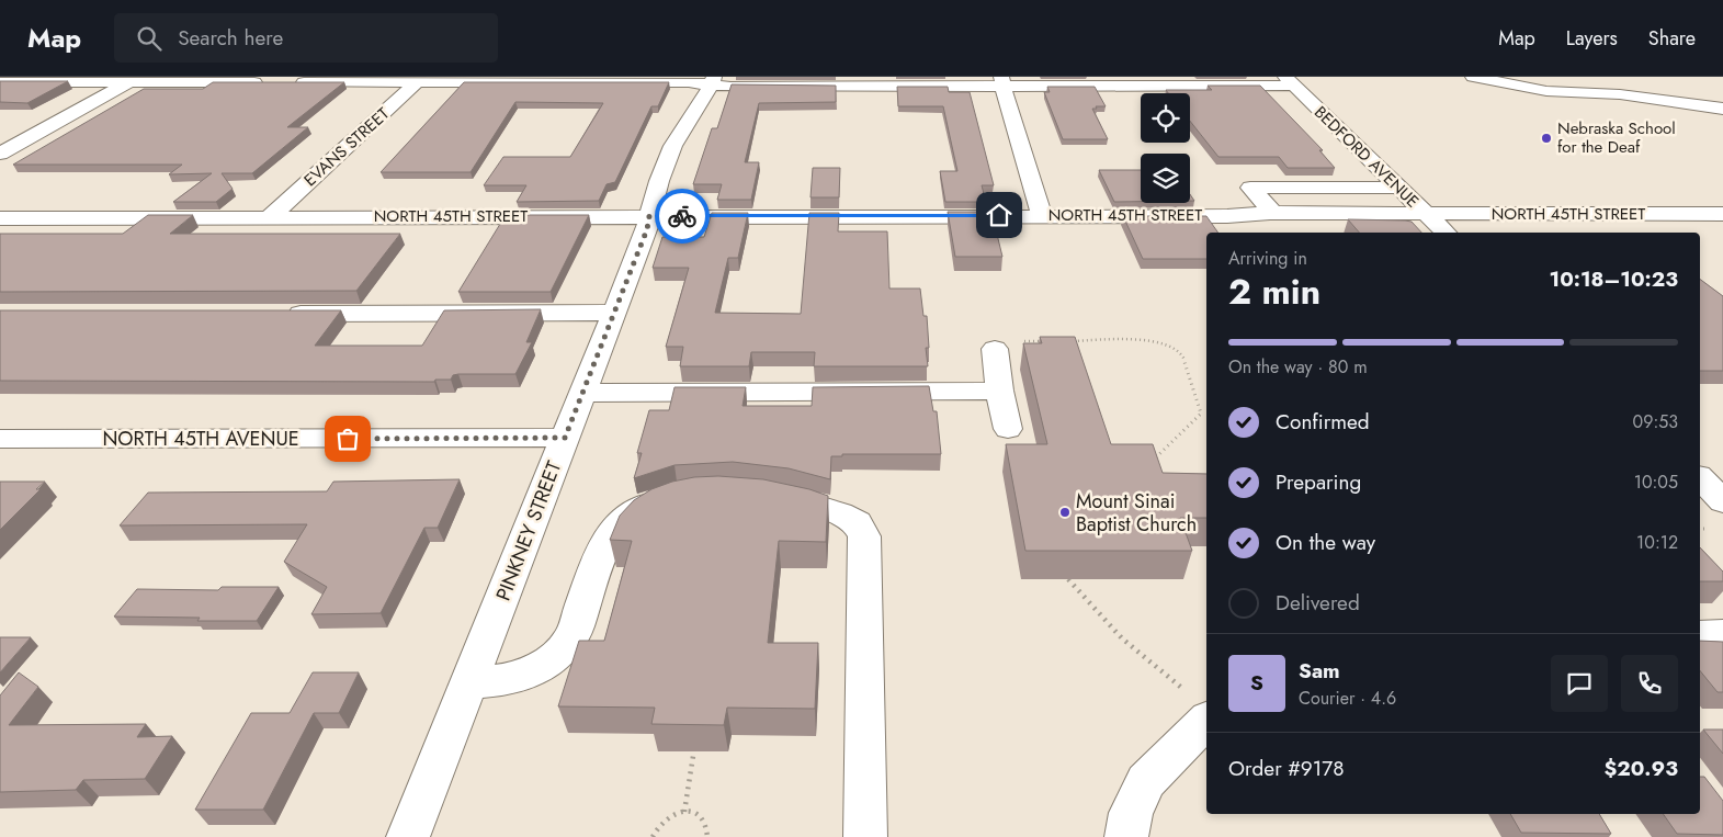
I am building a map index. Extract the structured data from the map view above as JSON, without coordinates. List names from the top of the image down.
{
  "streets": {
    "street": [
      "EVANS STREET",
      "BEDFORD AVENUE",
      "NORTH 45TH STREET",
      "NORTH 45TH AVENUE",
      "PINKNEY STREET"
    ]
  },
  "crossings": [
    ["EVANS STREET", "NORTH 45TH STREET"],
    ["BEDFORD AVENUE", "NORTH 45TH STREET"],
    ["NORTH 45TH STREET", "PINKNEY STREET"],
    ["NORTH 45TH AVENUE", "PINKNEY STREET"]
  ],
  "places": ["Nebraska School for the Deaf", "Mount Sinai Baptist Church"],
  "page": {
    "header": "Map",
    "search": "Search here",
    "nav": ["Map", "Layers", "Share"],
    "heading": ["2 min", "Arriving in", "10:18–10:23"],
    "panel": [
      "Sam",
      "Courier · 4.6",
      "Order #9178",
      "$20.93"
    ],
    "bar": "On the way · 80 m",
    "list": [
      ["Confirmed", "09:53"],
      ["Preparing", "10:05"],
      ["On the way", "10:12"],
      "Delivered"
    ],
    "round": "S"
  }
}
